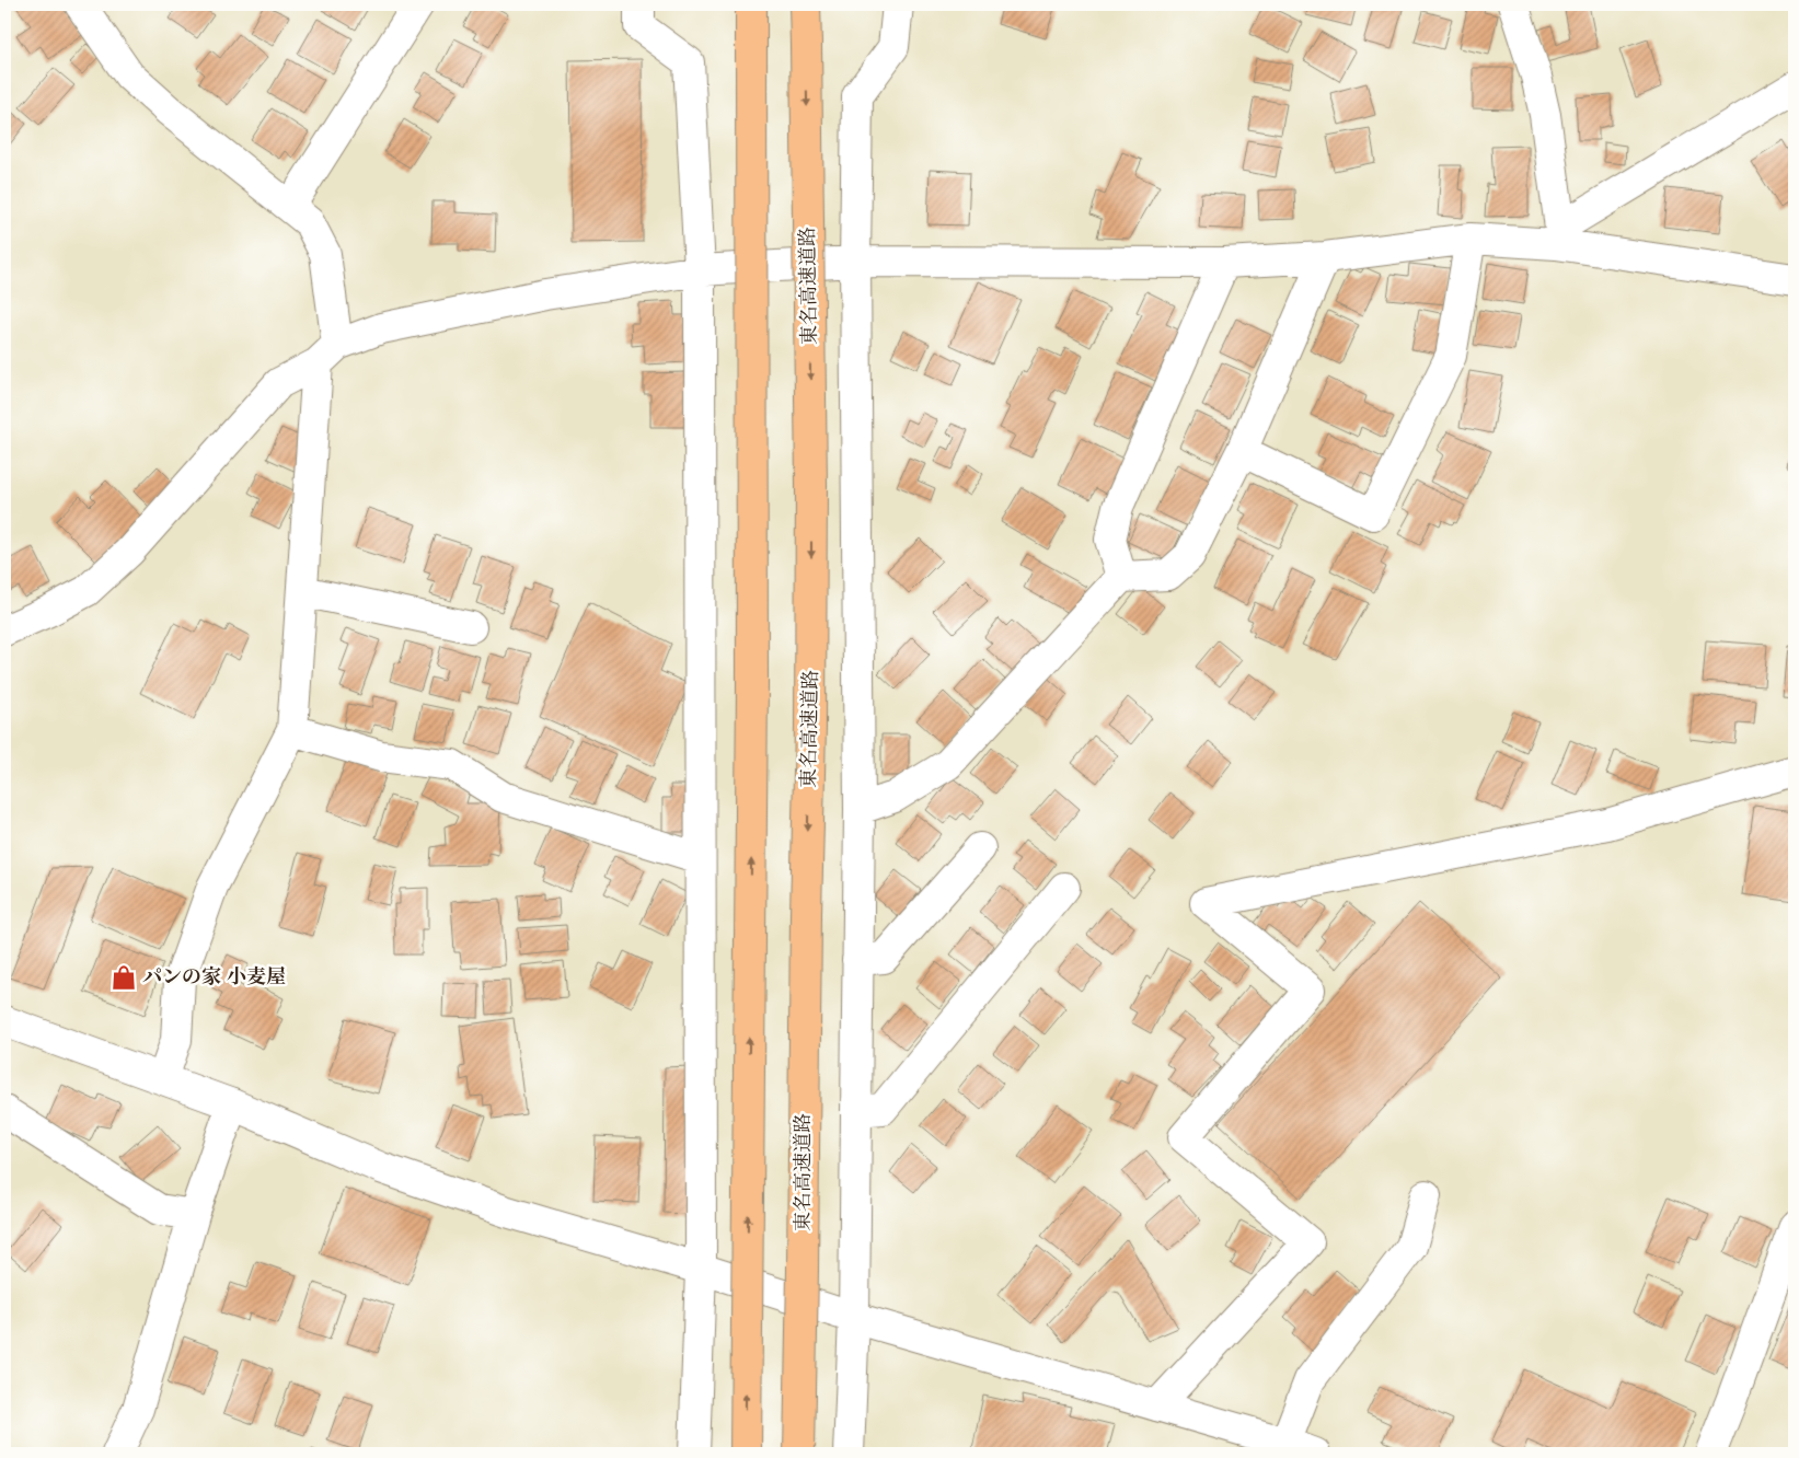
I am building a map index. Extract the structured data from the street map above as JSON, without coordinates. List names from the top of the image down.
{
  "streets": {
    "highway": ["東名高速道路"]
  },
  "places": {
    "shop": ["パンの家 小麦屋"]
  }
}
